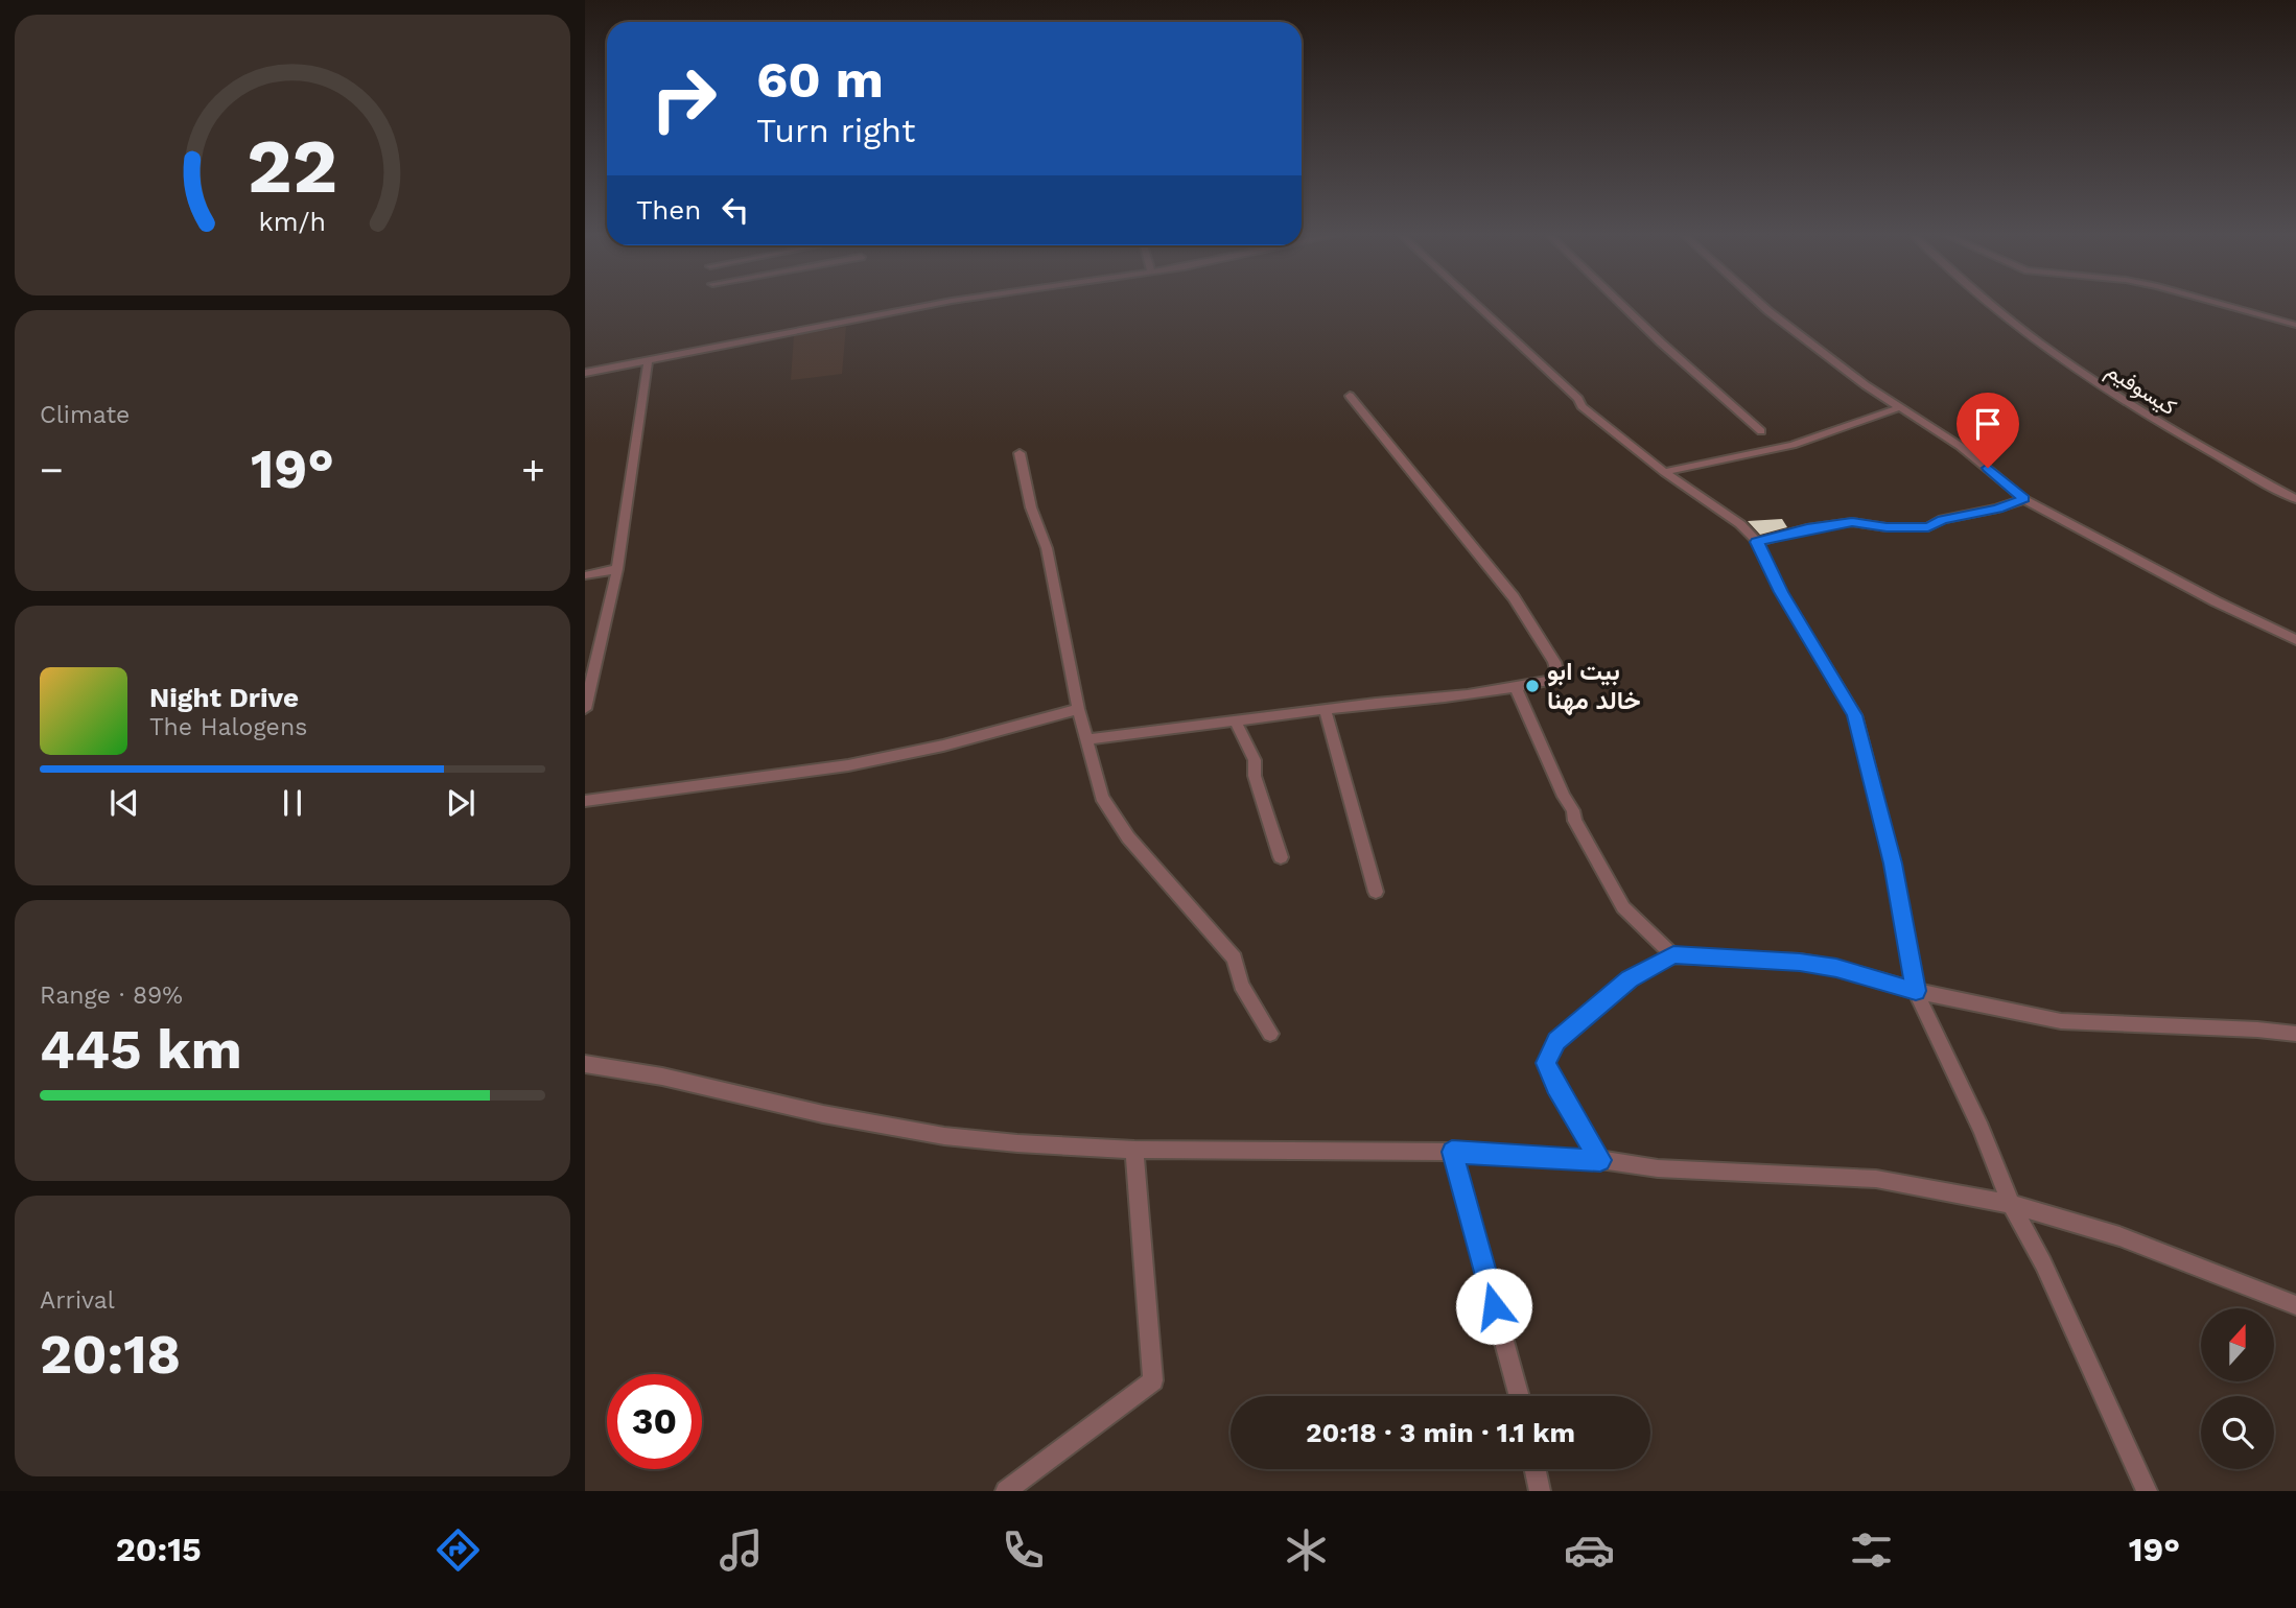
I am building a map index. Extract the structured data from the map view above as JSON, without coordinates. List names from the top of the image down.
{
  "streets": {
    "street": ["كيسوفيم"]
  },
  "places": ["بيت ابو خالد مهنا"],
  "north": "top",
  "page": {
    "turn": ["60 m", "Turn right"],
    "then": "Then",
    "tile": [
      "Climate",
      ["Range · 89%", "445 km"],
      ["Arrival", "20:18"]
    ],
    "heat": ["−", "19°", "+"],
    "song": ["Night Drive", "The Halogens"],
    "limit": "30",
    "trip": "20:18 · 3 min · 1.1 km",
    "tabs": ["20:15", "19°"],
    "gauge": ["22", "km/h"]
  }
}
